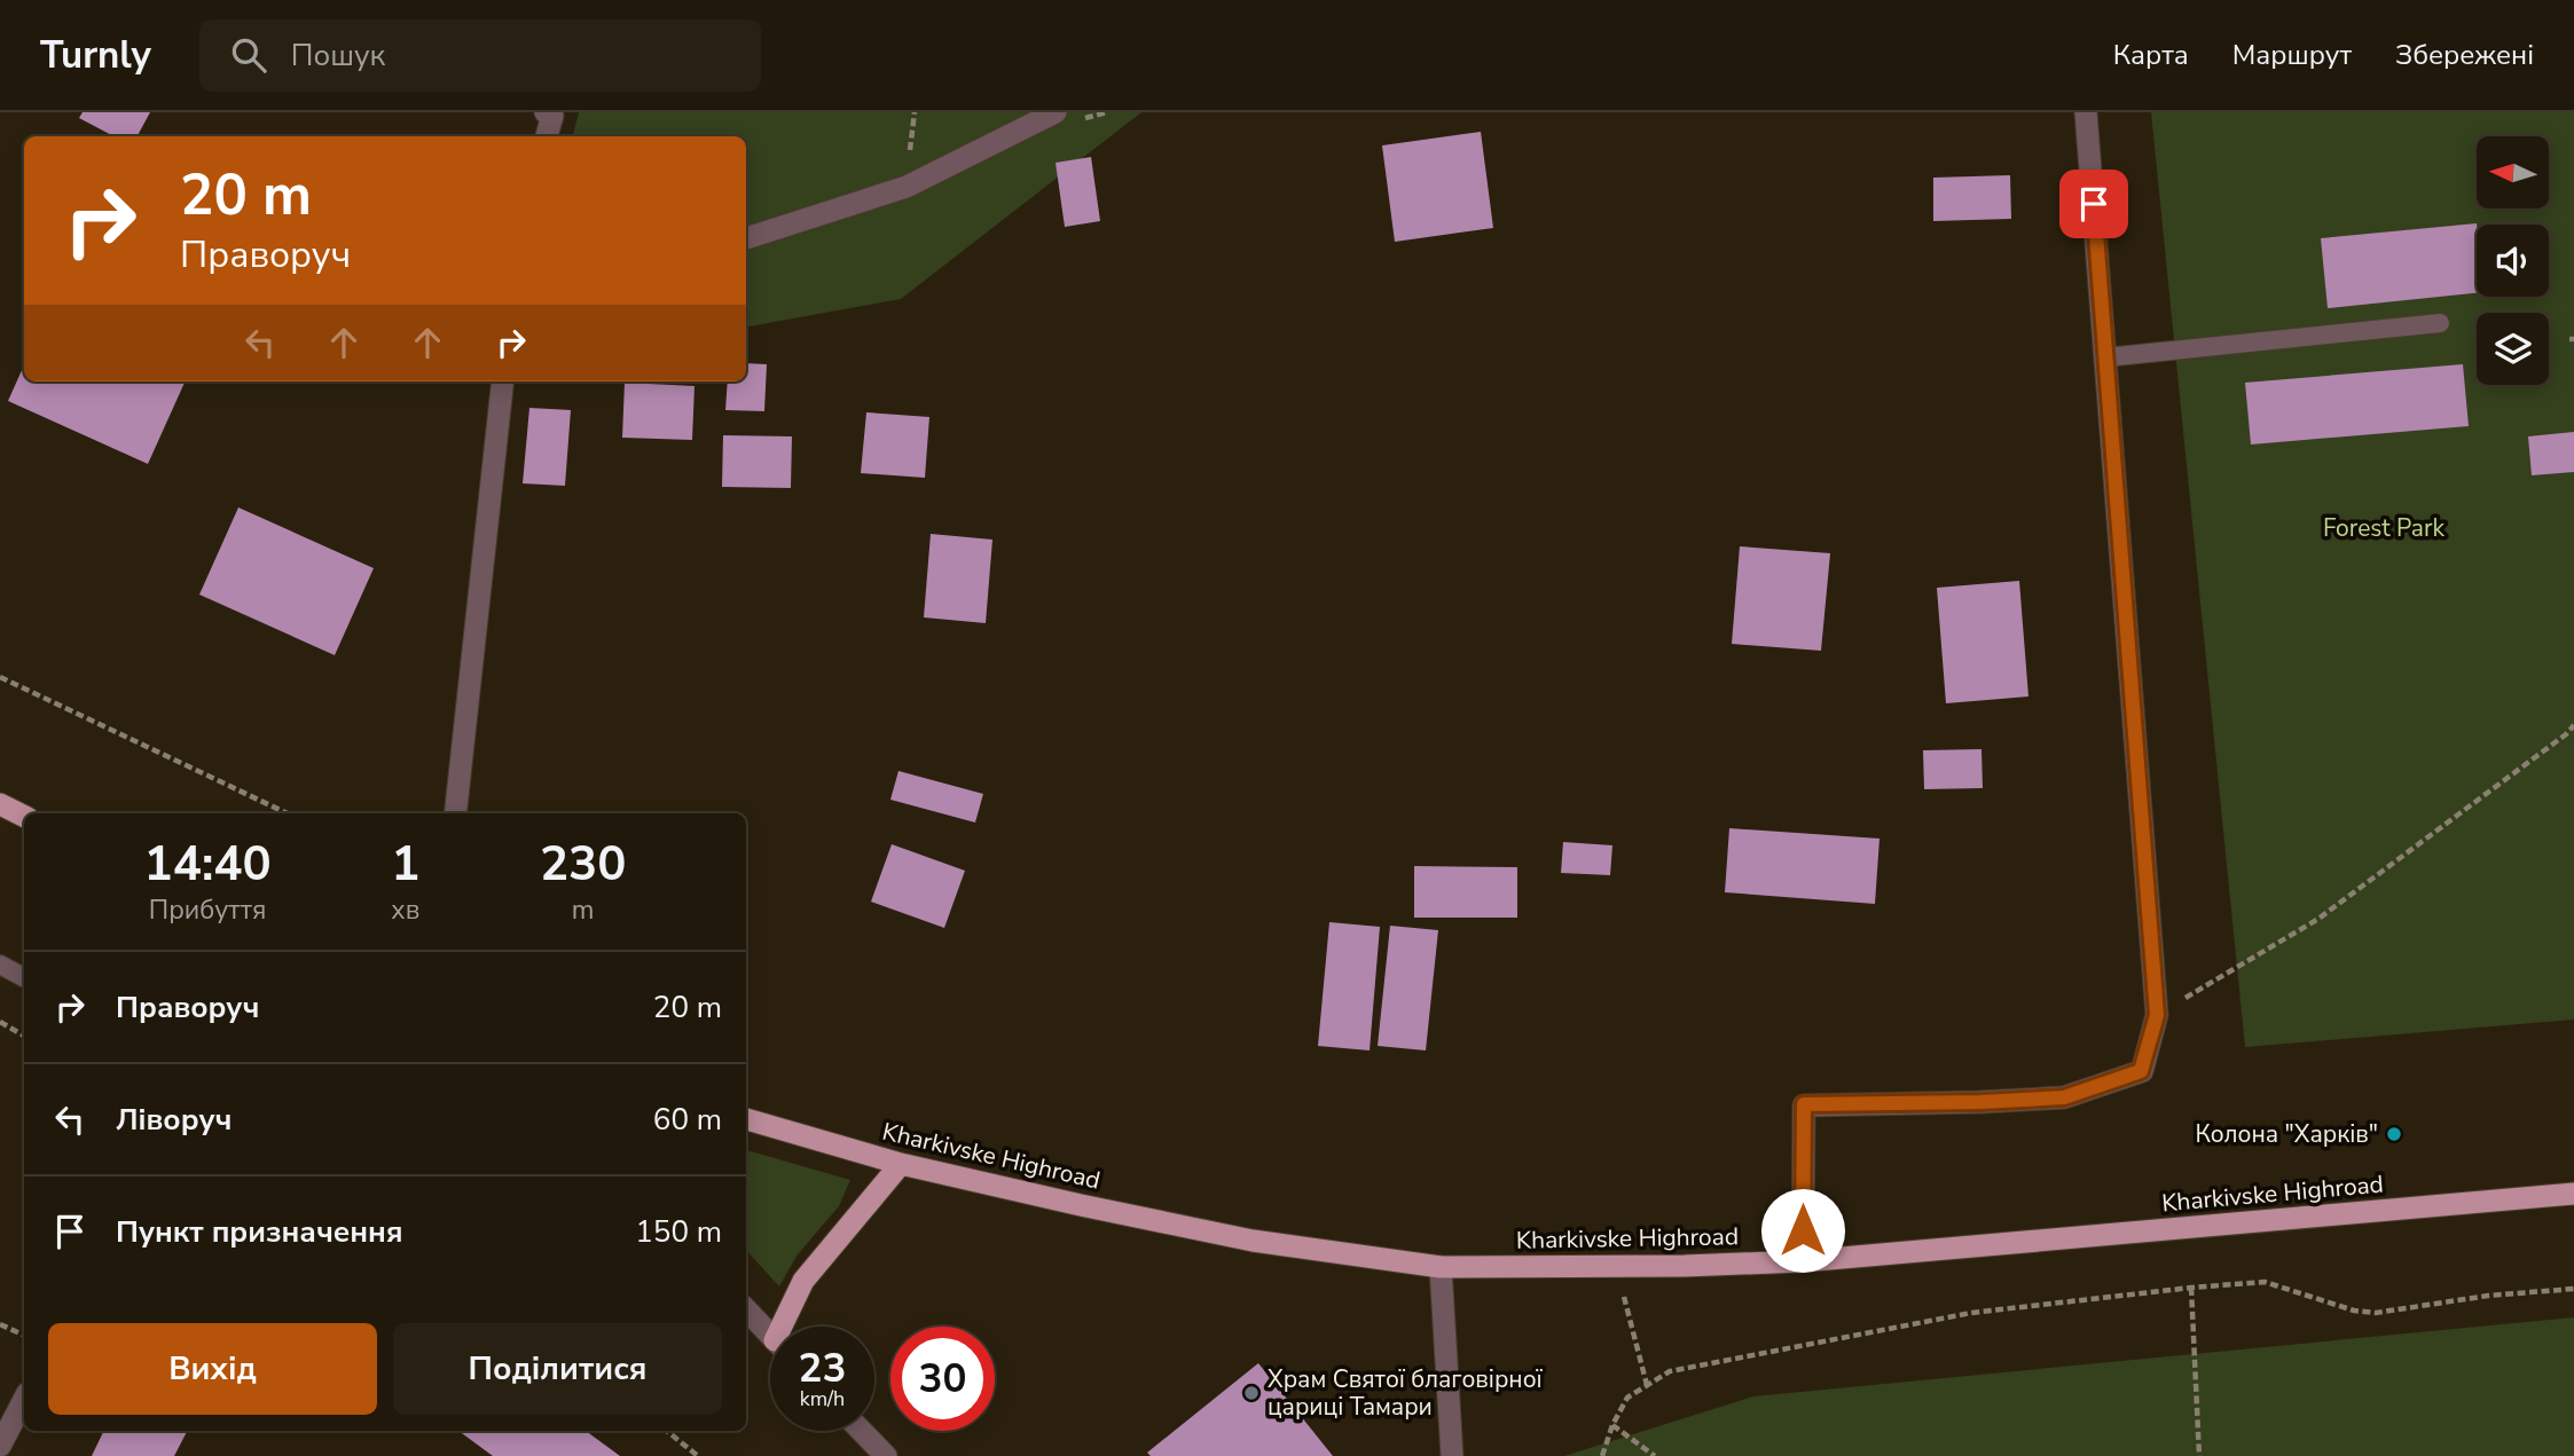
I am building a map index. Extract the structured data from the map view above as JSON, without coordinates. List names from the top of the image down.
{
  "streets": {
    "main road": ["Kharkivske Highroad"]
  },
  "parks": ["Forest Park"],
  "places": ["Колона \"Харків\"", "Храм Святої благовірної цариці Тамари"],
  "north": "left",
  "page": {
    "header": "Turnly",
    "search": "Пошук",
    "nav": ["Карта", "Маршрут", "Збережені"],
    "turn": ["20 m", "Праворуч"],
    "eta": [
      "14:40",
      "Прибуття",
      "1",
      "хв",
      "230",
      "m"
    ],
    "list": [
      {
        "name": "Праворуч",
        "value": "20 m"
      },
      {
        "name": "Ліворуч",
        "value": "60 m"
      },
      {
        "name": "Пункт призначення",
        "value": "150 m"
      }
    ],
    "buttons": ["Вихід", "Поділитися"],
    "speed": "23 km/h",
    "limit": "30"
  }
}
